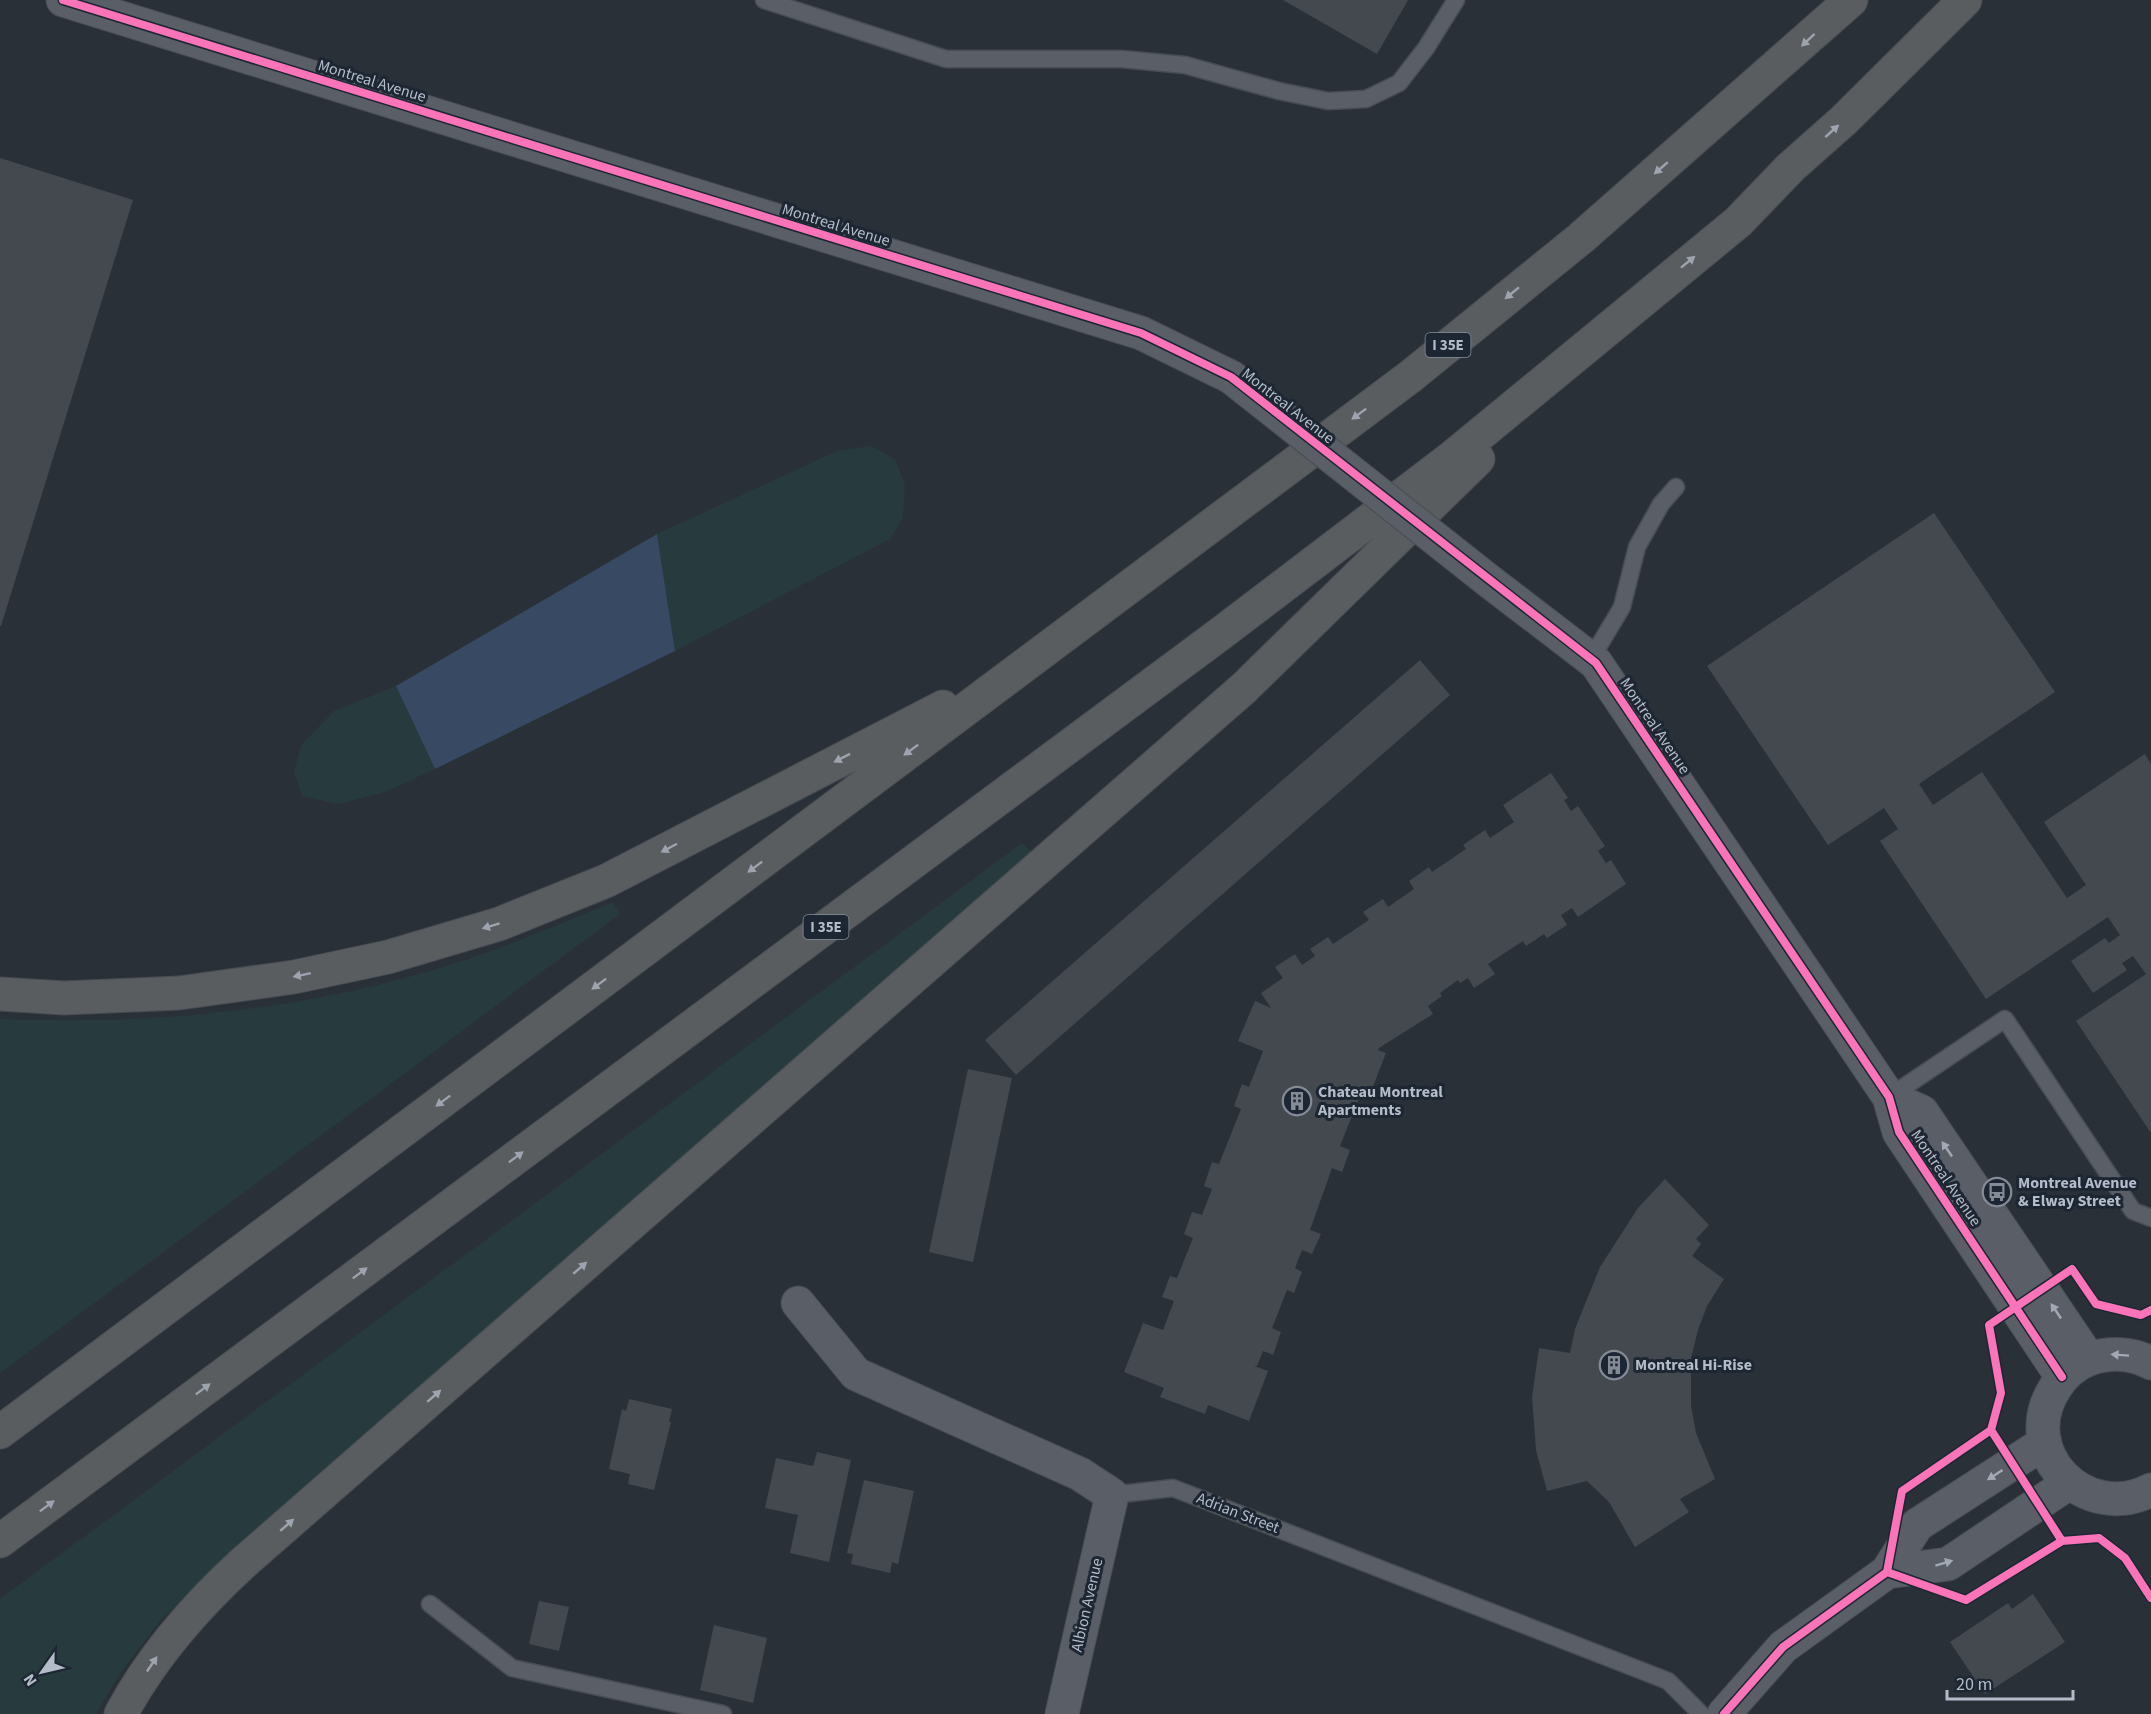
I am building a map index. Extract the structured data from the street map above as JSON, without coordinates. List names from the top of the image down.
{
  "streets": {
    "highway": ["I 35E"],
    "street": ["Montreal Avenue", "Albion Avenue"],
    "lane": ["Adrian Street"]
  },
  "crossings": [
    ["Adrian Street", "Albion Avenue"]
  ],
  "places": {
    "building": ["Chateau Montreal Apartments", "Montreal Hi-Rise"],
    "bus stop": ["Montreal Avenue & Elway Street"]
  },
  "scale_bar": "20 m",
  "north": "bottom left"
}
